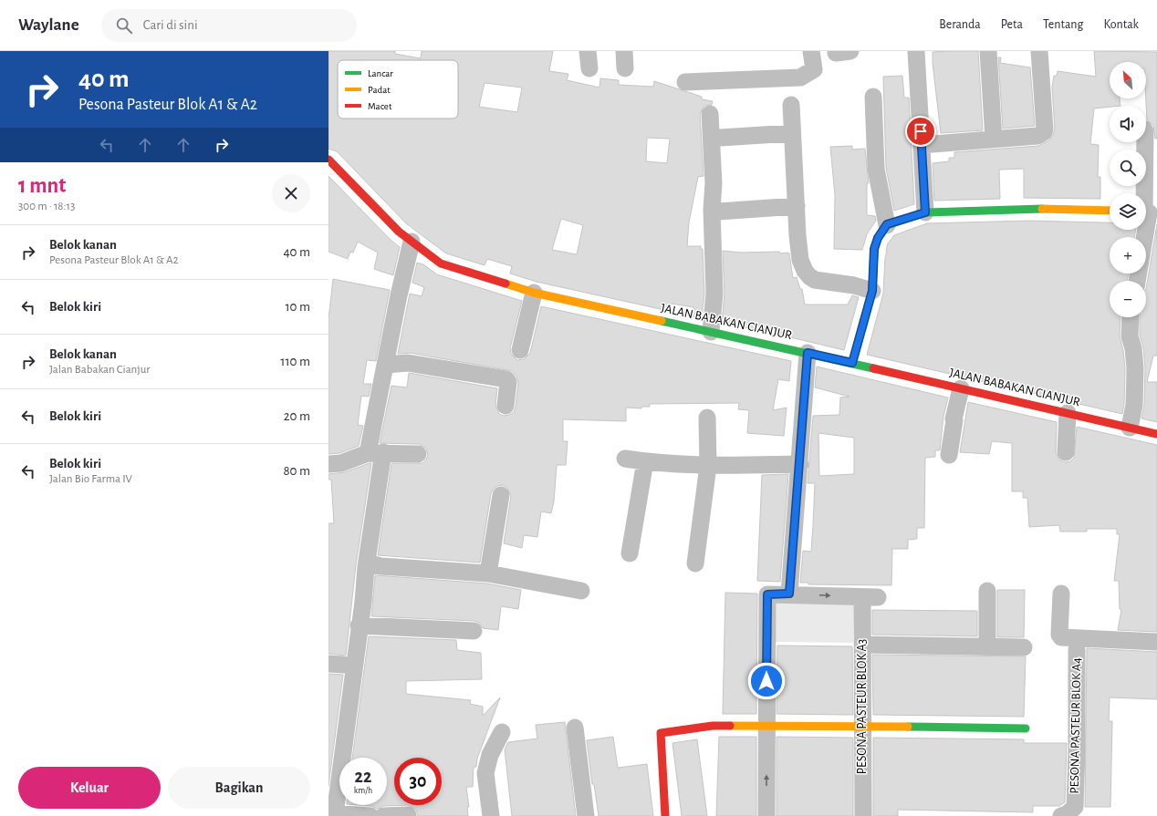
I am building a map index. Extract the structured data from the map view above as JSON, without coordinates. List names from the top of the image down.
{
  "streets": {
    "street": ["JALAN BABAKAN CIANJUR", "PESONA PASTEUR BLOK A3", "PESONA PASTEUR BLOK A4"]
  },
  "legend": ["Lancar", "Padat", "Macet"],
  "north": "top left",
  "page": {
    "header": "Waylane",
    "search": "Cari di sini",
    "nav": [
      "Beranda",
      "Peta",
      "Tentang",
      "Kontak"
    ],
    "turn": ["40 m", "Pesona Pasteur Blok A1 & A2"],
    "map_buttons": ["+", "−"],
    "heading": ["1 mnt", "300 m · 18:13"],
    "list": [
      {
        "name": "Belok kanan",
        "note": "Pesona Pasteur Blok A1 & A2",
        "value": "40 m"
      },
      {
        "name": "Belok kiri",
        "value": "10 m"
      },
      {
        "name": "Belok kanan",
        "note": "Jalan Babakan Cianjur",
        "value": "110 m"
      },
      {
        "name": "Belok kiri",
        "value": "20 m"
      },
      {
        "name": "Belok kiri",
        "note": "Jalan Bio Farma IV",
        "value": "80 m"
      }
    ],
    "speed": "22 km/h",
    "limit": "30",
    "buttons": ["Keluar", "Bagikan"]
  }
}
